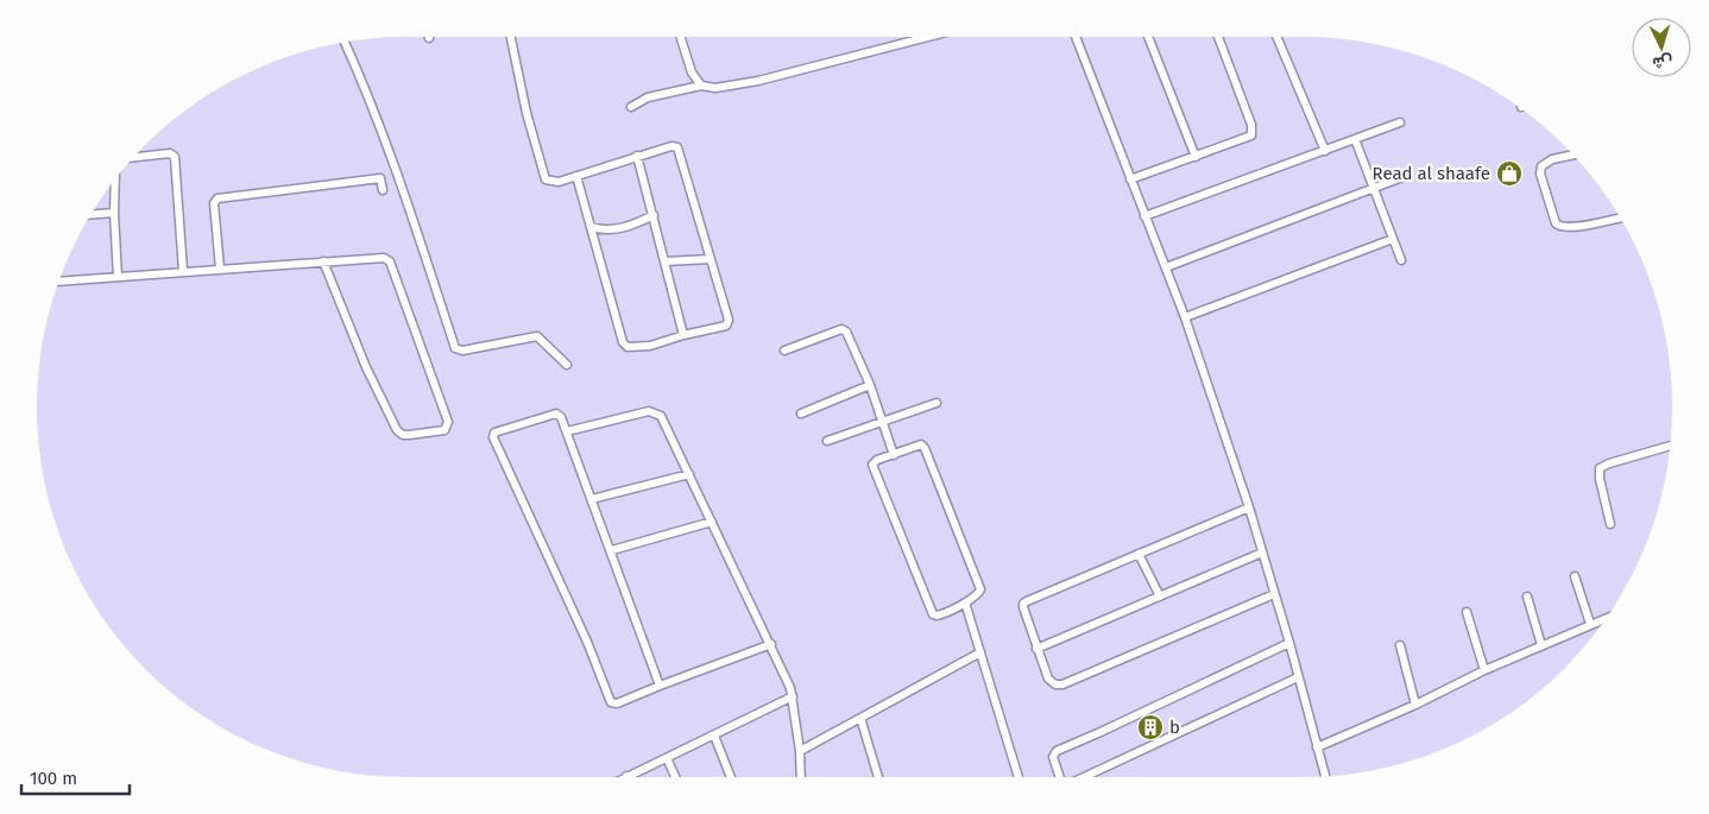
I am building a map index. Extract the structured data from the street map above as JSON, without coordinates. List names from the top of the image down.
{
  "places": {
    "shop": ["Read al shaafe"],
    "building": ["b"]
  },
  "scale_bar": "100 m",
  "north": "bottom"
}
